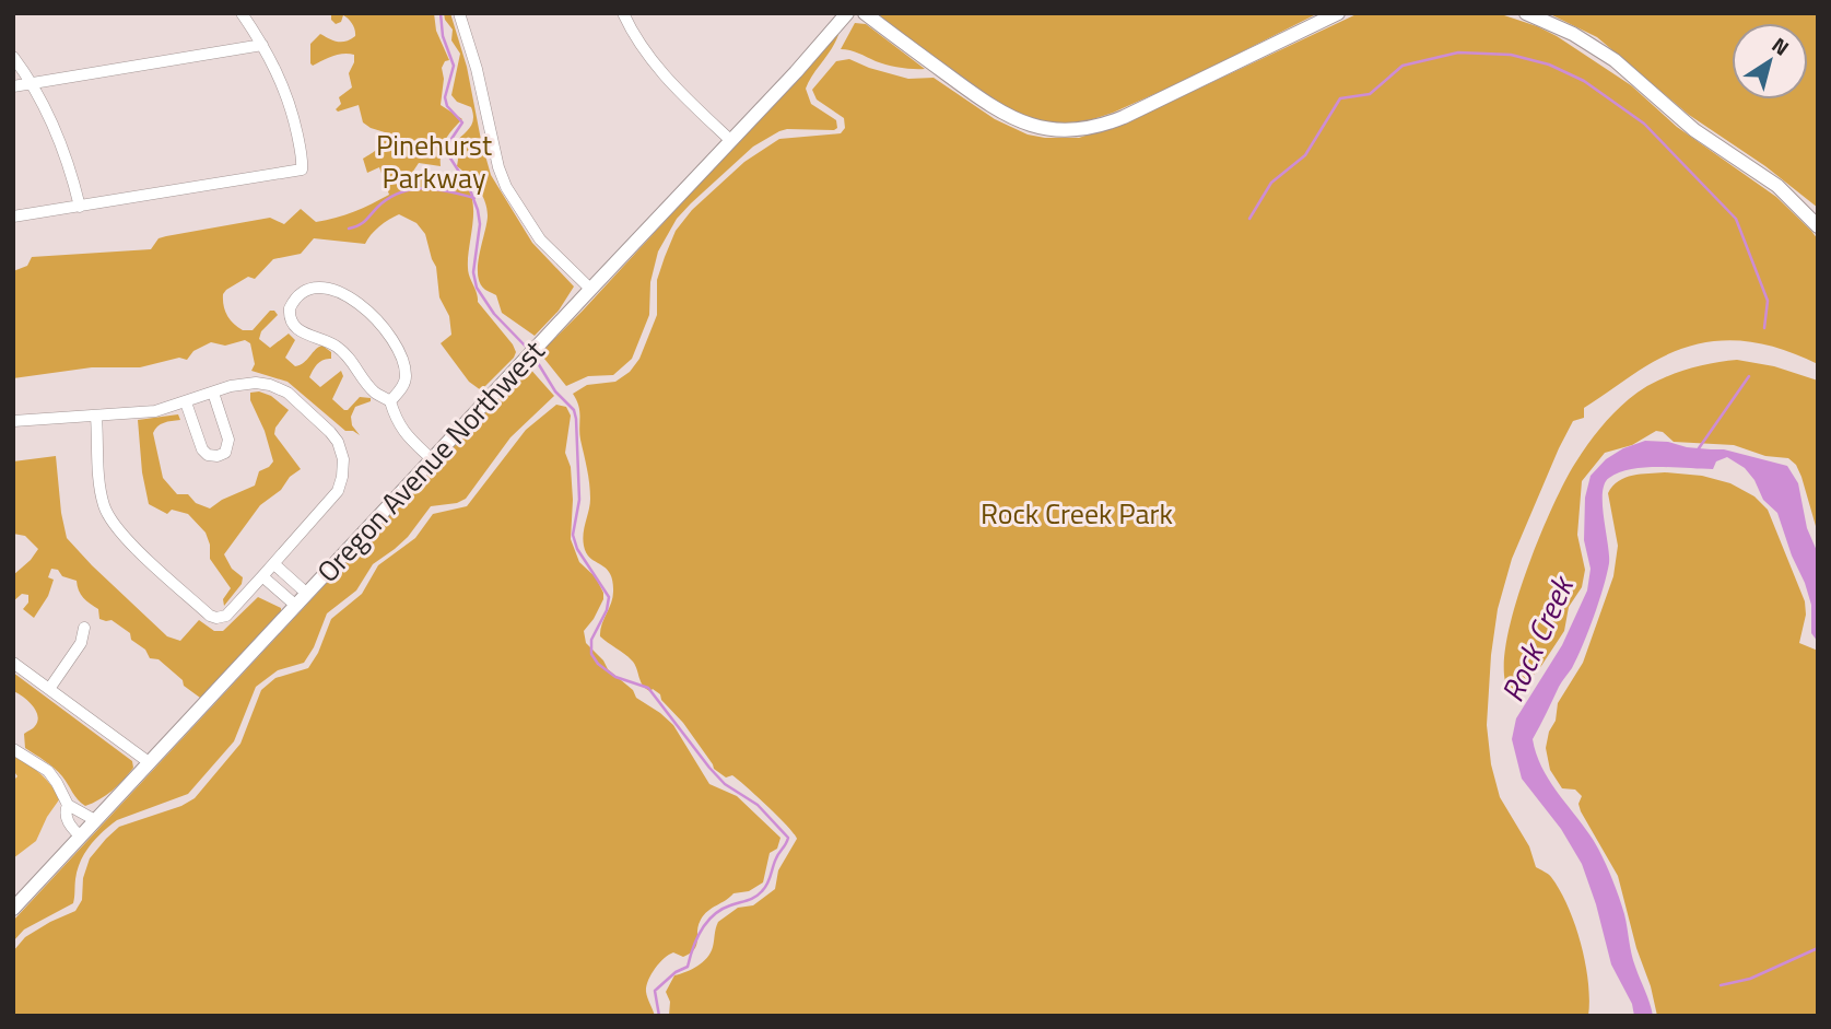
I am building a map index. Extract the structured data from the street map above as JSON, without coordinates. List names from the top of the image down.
{
  "streets": {
    "street": ["Oregon Avenue Northwest"]
  },
  "water": ["Rock Creek"],
  "parks": ["Pinehurst Parkway", "Rock Creek Park"],
  "north": "top right"
}
